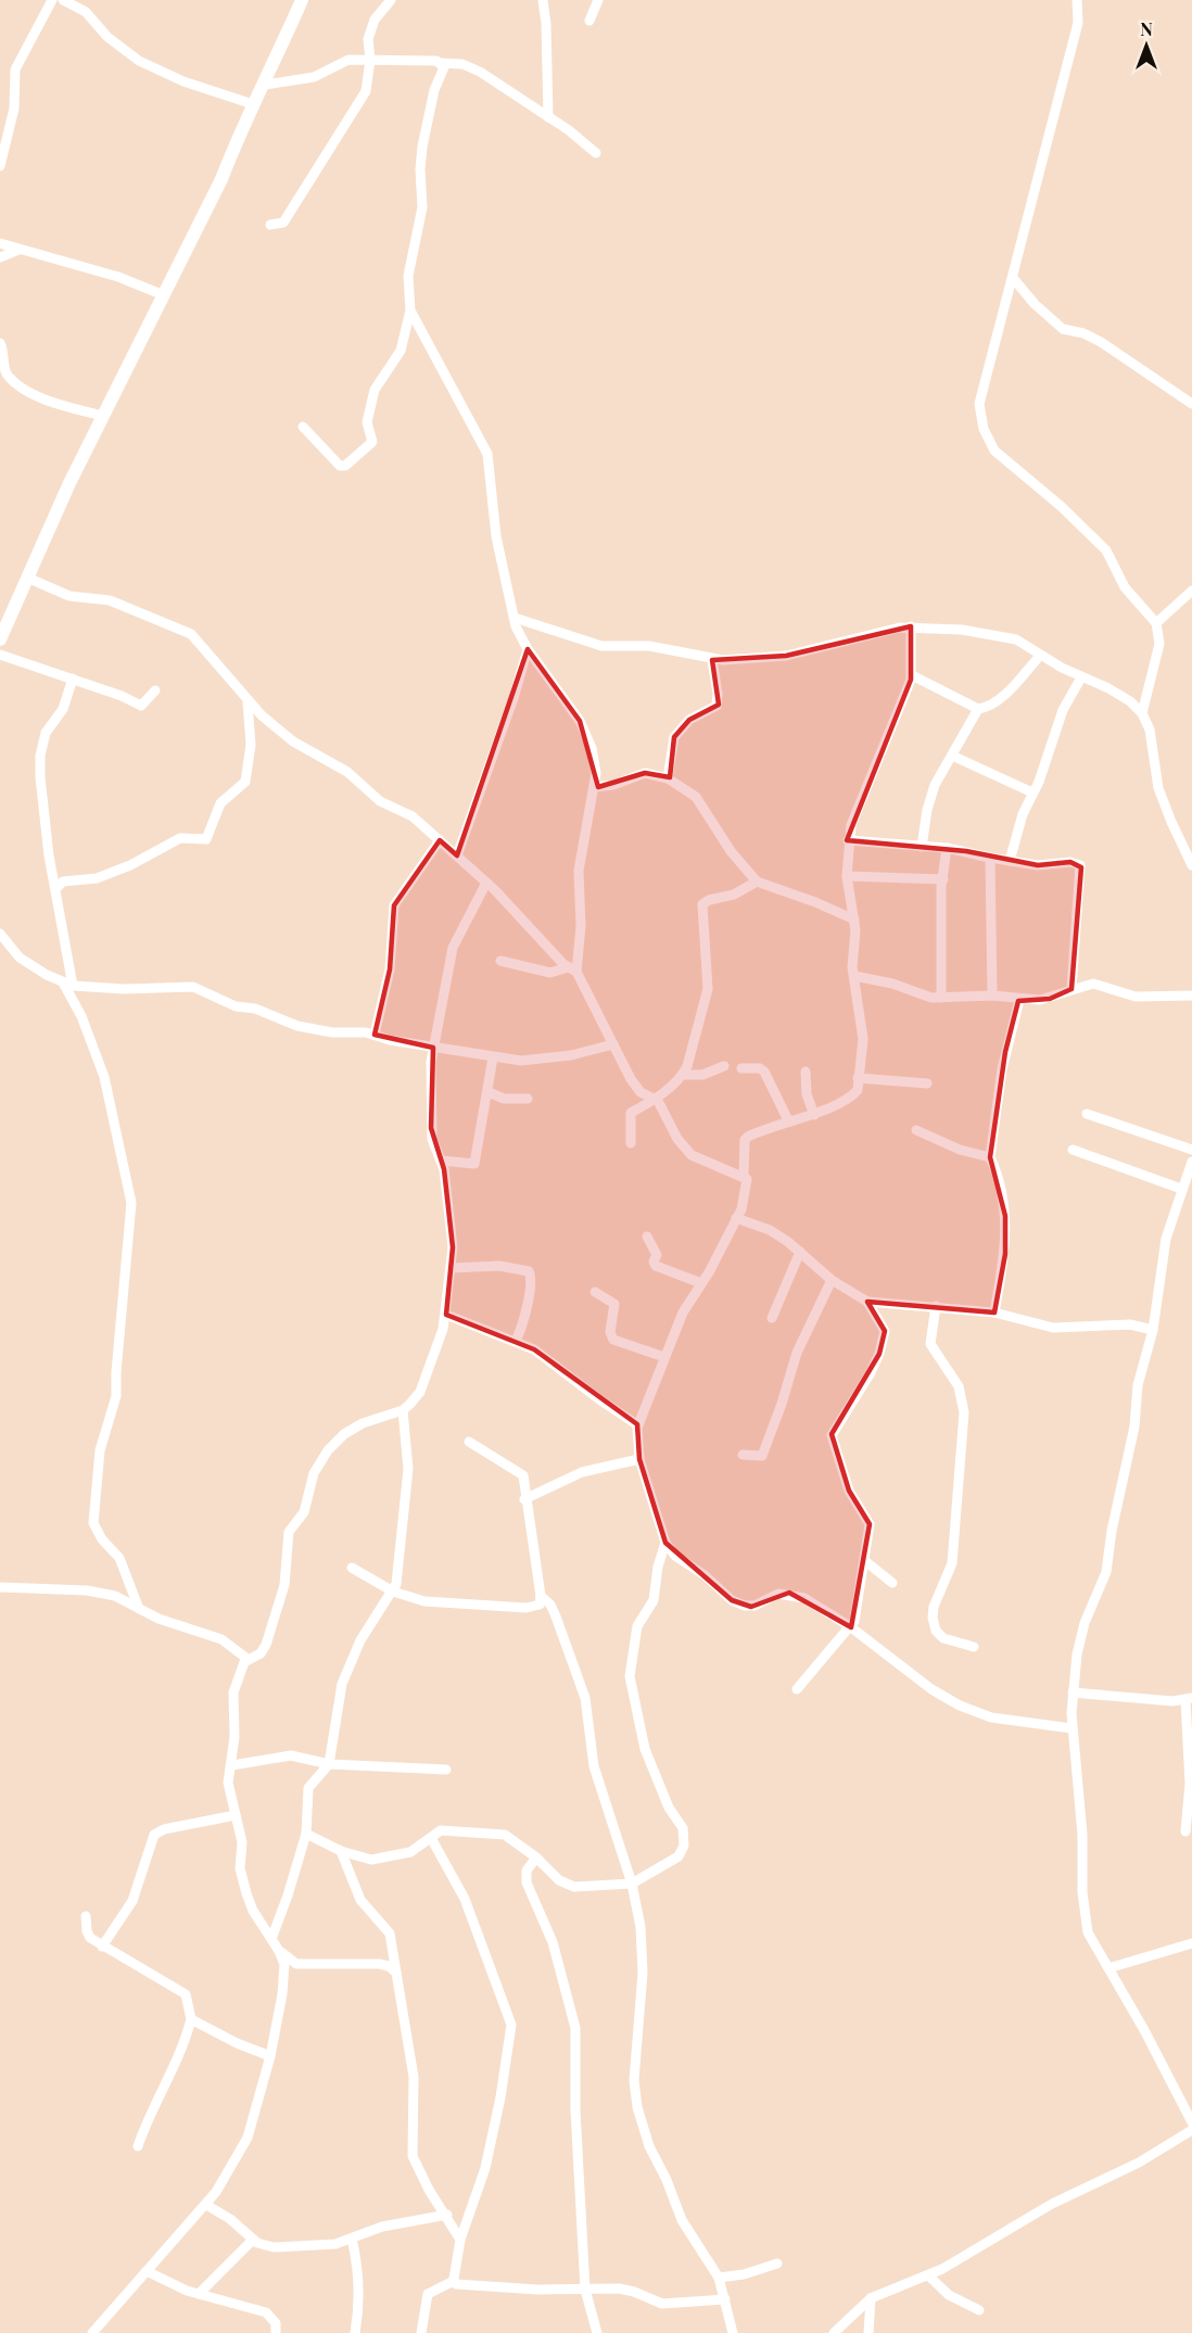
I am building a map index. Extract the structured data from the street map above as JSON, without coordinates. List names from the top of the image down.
{
  "north": "top"
}
